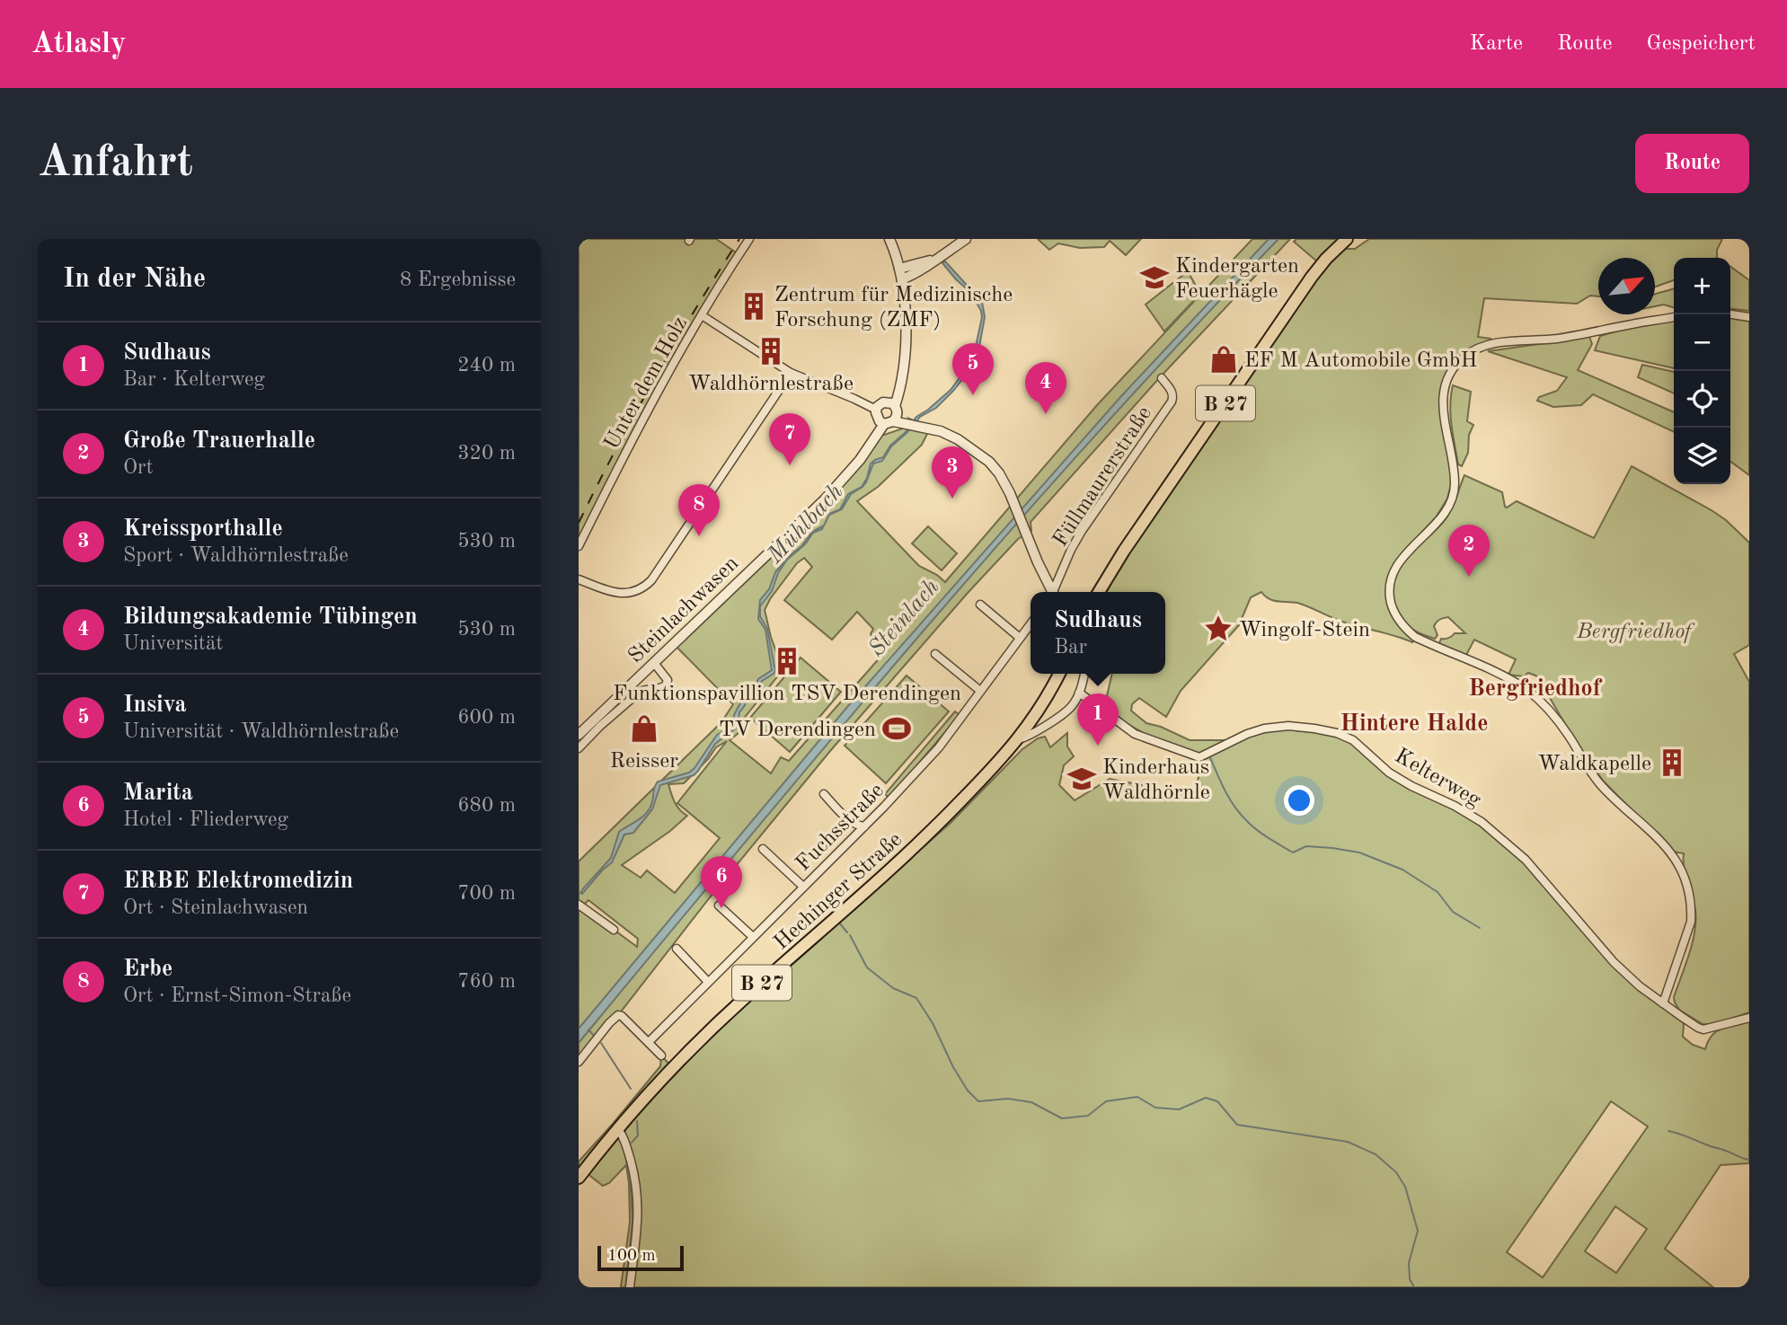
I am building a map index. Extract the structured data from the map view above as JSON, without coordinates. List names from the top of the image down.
{
  "streets": {
    "main road": ["B 27", "Hechinger Straße"],
    "street": [
      "Unter dem Holz",
      "Füllmaurerstraße",
      "Steinlachwasen",
      "Kelterweg",
      "Fuchsstraße"
    ]
  },
  "crossings": [
    ["Kelterweg", "Hechinger Straße"]
  ],
  "districts": ["Bergfriedhof", "Hintere Halde"],
  "water": ["Mühlbach", "Steinlach"],
  "parks": ["Bergfriedhof"],
  "places": {
    "school or university": ["Kindergarten Feuerhägle", "Kinderhaus Waldhörnle"],
    "building": [
      "Zentrum für Medizinische Forschung (ZMF)",
      "Waldhörnlestraße",
      "Funktionspavillion TSV Derendingen",
      "Waldkapelle"
    ],
    "shop": ["EF M Automobile GmbH", "Reisser"],
    "place": ["Wingolf-Stein"],
    "sports": ["TV Derendingen"]
  },
  "scale_bar": "100 m",
  "north": "top right",
  "page": {
    "header": "Atlasly",
    "nav": ["Karte", "Route", "Gespeichert"],
    "buttons": "Route",
    "title": "Anfahrt",
    "heading": ["In der Nähe", "8 Ergebnisse"],
    "map_buttons": ["+", "−"],
    "list": [
      {
        "mark": "1",
        "name": "Sudhaus",
        "note": "Bar · Kelterweg",
        "value": "240 m"
      },
      {
        "mark": "2",
        "name": "Große Trauerhalle",
        "note": "Ort",
        "value": "320 m"
      },
      {
        "mark": "3",
        "name": "Kreissporthalle",
        "note": "Sport · Waldhörnlestraße",
        "value": "530 m"
      },
      {
        "mark": "4",
        "name": "Bildungsakademie Tübingen",
        "note": "Universität",
        "value": "530 m"
      },
      {
        "mark": "5",
        "name": "Insiva",
        "note": "Universität · Waldhörnlestraße",
        "value": "600 m"
      },
      {
        "mark": "6",
        "name": "Marita",
        "note": "Hotel · Fliederweg",
        "value": "680 m"
      },
      {
        "mark": "7",
        "name": "ERBE Elektromedizin",
        "note": "Ort · Steinlachwasen",
        "value": "700 m"
      },
      {
        "mark": "8",
        "name": "Erbe",
        "note": "Ort · Ernst-Simon-Straße",
        "value": "760 m"
      }
    ],
    "pins": [
      "5",
      "4",
      "7",
      "3",
      "8",
      "2",
      "1",
      "6"
    ],
    "popup": ["Sudhaus", "Bar"],
    "scale": "100 m"
  }
}
